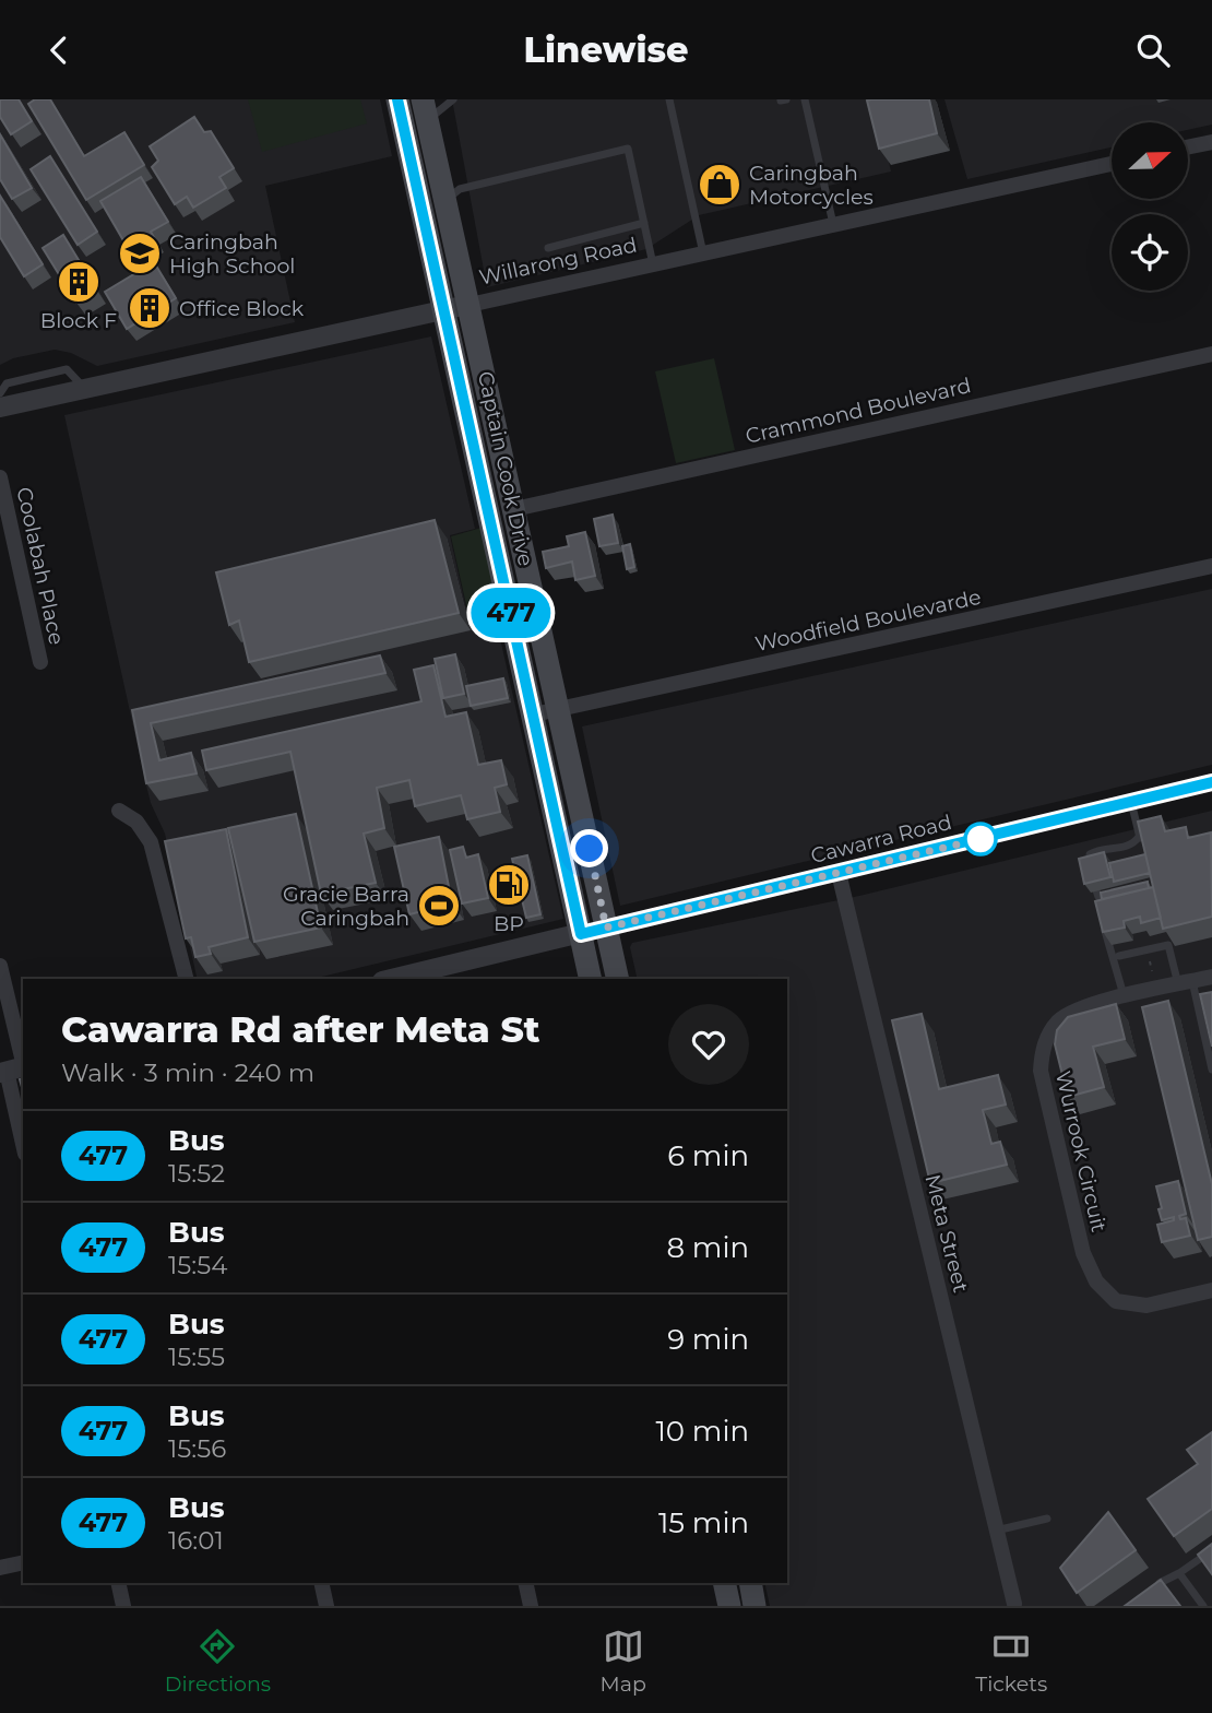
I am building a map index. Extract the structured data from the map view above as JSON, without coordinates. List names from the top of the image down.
{
  "streets": {
    "main road": ["Captain Cook Drive"],
    "street": [
      "Willarong Road",
      "Crammond Boulevard",
      "Coolabah Place",
      "Woodfield Boulevarde",
      "Cawarra Road",
      "Wurrook Circuit",
      "Meta Street"
    ]
  },
  "crossings": [
    ["Willarong Road", "Captain Cook Drive"],
    ["Crammond Boulevard", "Captain Cook Drive"],
    ["Captain Cook Drive", "Woodfield Boulevarde"],
    ["Captain Cook Drive", "Cawarra Road"],
    ["Cawarra Road", "Meta Street"]
  ],
  "places": {
    "shop": ["Caringbah Motorcycles"],
    "school or university": ["Caringbah High School"],
    "building": ["Block F", "Office Block"],
    "fuel station": ["BP"],
    "sports": ["Gracie Barra Caringbah"]
  },
  "lines": ["bus line 477"],
  "north": "right",
  "page": {
    "header": "Linewise",
    "on_map": "477",
    "heading": ["Cawarra Rd after Meta St", "Walk · 3 min · 240 m"],
    "list": [
      {
        "mark": "477",
        "name": "Bus",
        "note": "15:52",
        "value": "6 min"
      },
      {
        "mark": "477",
        "name": "Bus",
        "note": "15:54",
        "value": "8 min"
      },
      {
        "mark": "477",
        "name": "Bus",
        "note": "15:55",
        "value": "9 min"
      },
      {
        "mark": "477",
        "name": "Bus",
        "note": "15:56",
        "value": "10 min"
      },
      {
        "mark": "477",
        "name": "Bus",
        "note": "16:01",
        "value": "15 min"
      }
    ],
    "tabs": ["Directions", "Map", "Tickets"]
  }
}
